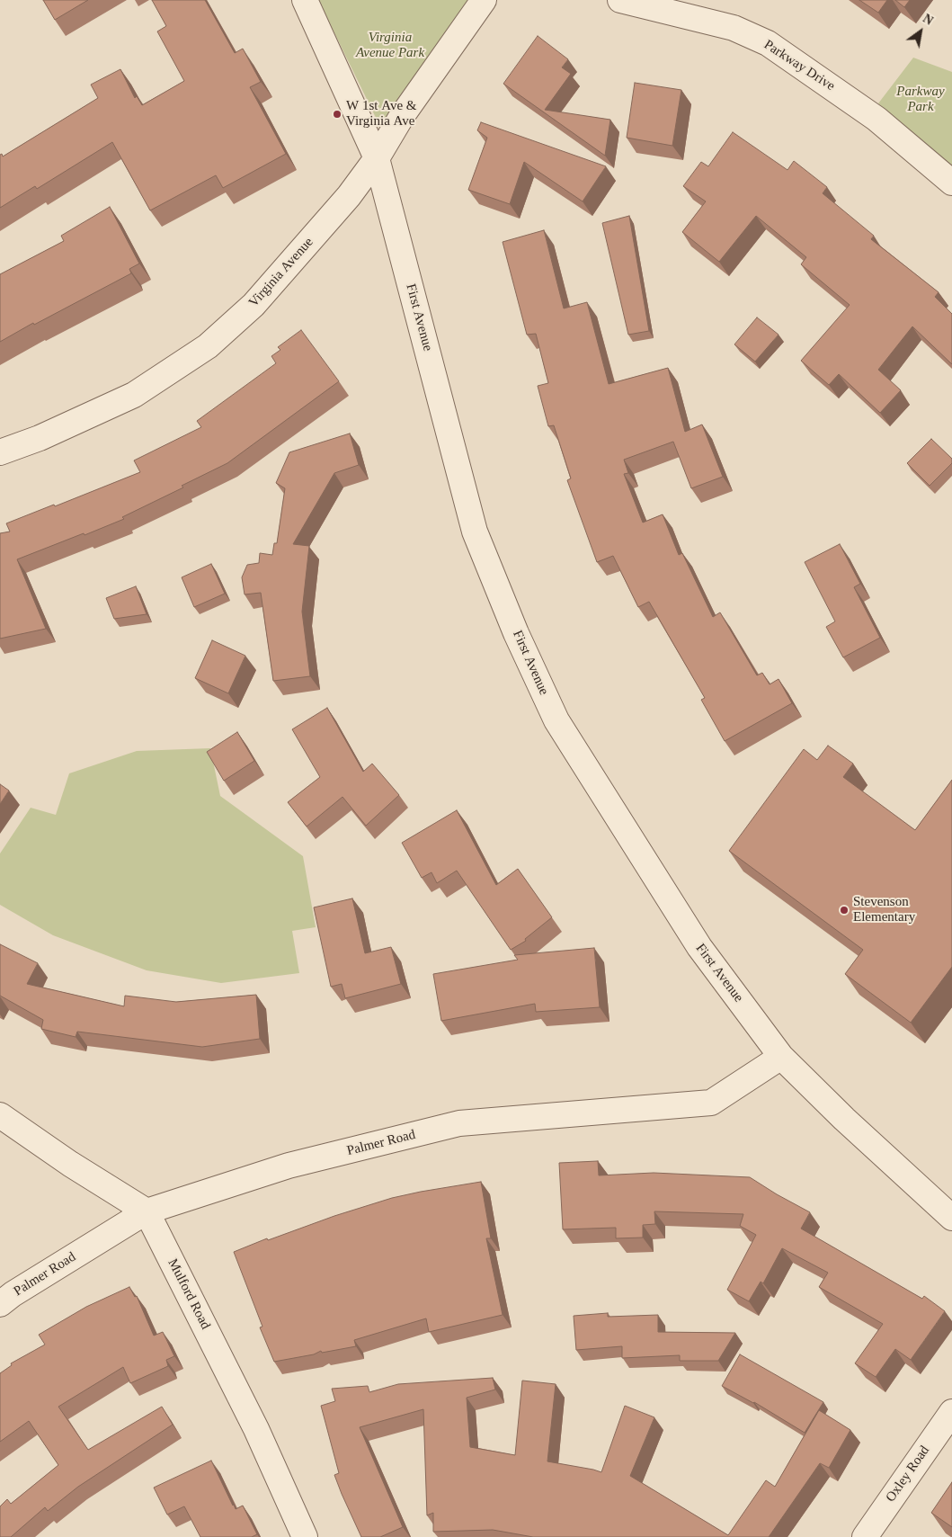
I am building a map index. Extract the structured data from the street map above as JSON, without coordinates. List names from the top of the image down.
{
  "streets": {
    "street": [
      "Parkway Drive",
      "Virginia Avenue",
      "First Avenue",
      "Palmer Road",
      "Mulford Road",
      "Oxley Road"
    ]
  },
  "crossings": [
    ["Virginia Avenue", "First Avenue"],
    ["First Avenue", "Palmer Road"],
    ["Palmer Road", "Mulford Road"]
  ],
  "parks": ["Virginia Avenue Park", "Parkway Park"],
  "places": ["W 1st Ave & Virginia Ave", "Stevenson Elementary"],
  "north": "top right"
}
